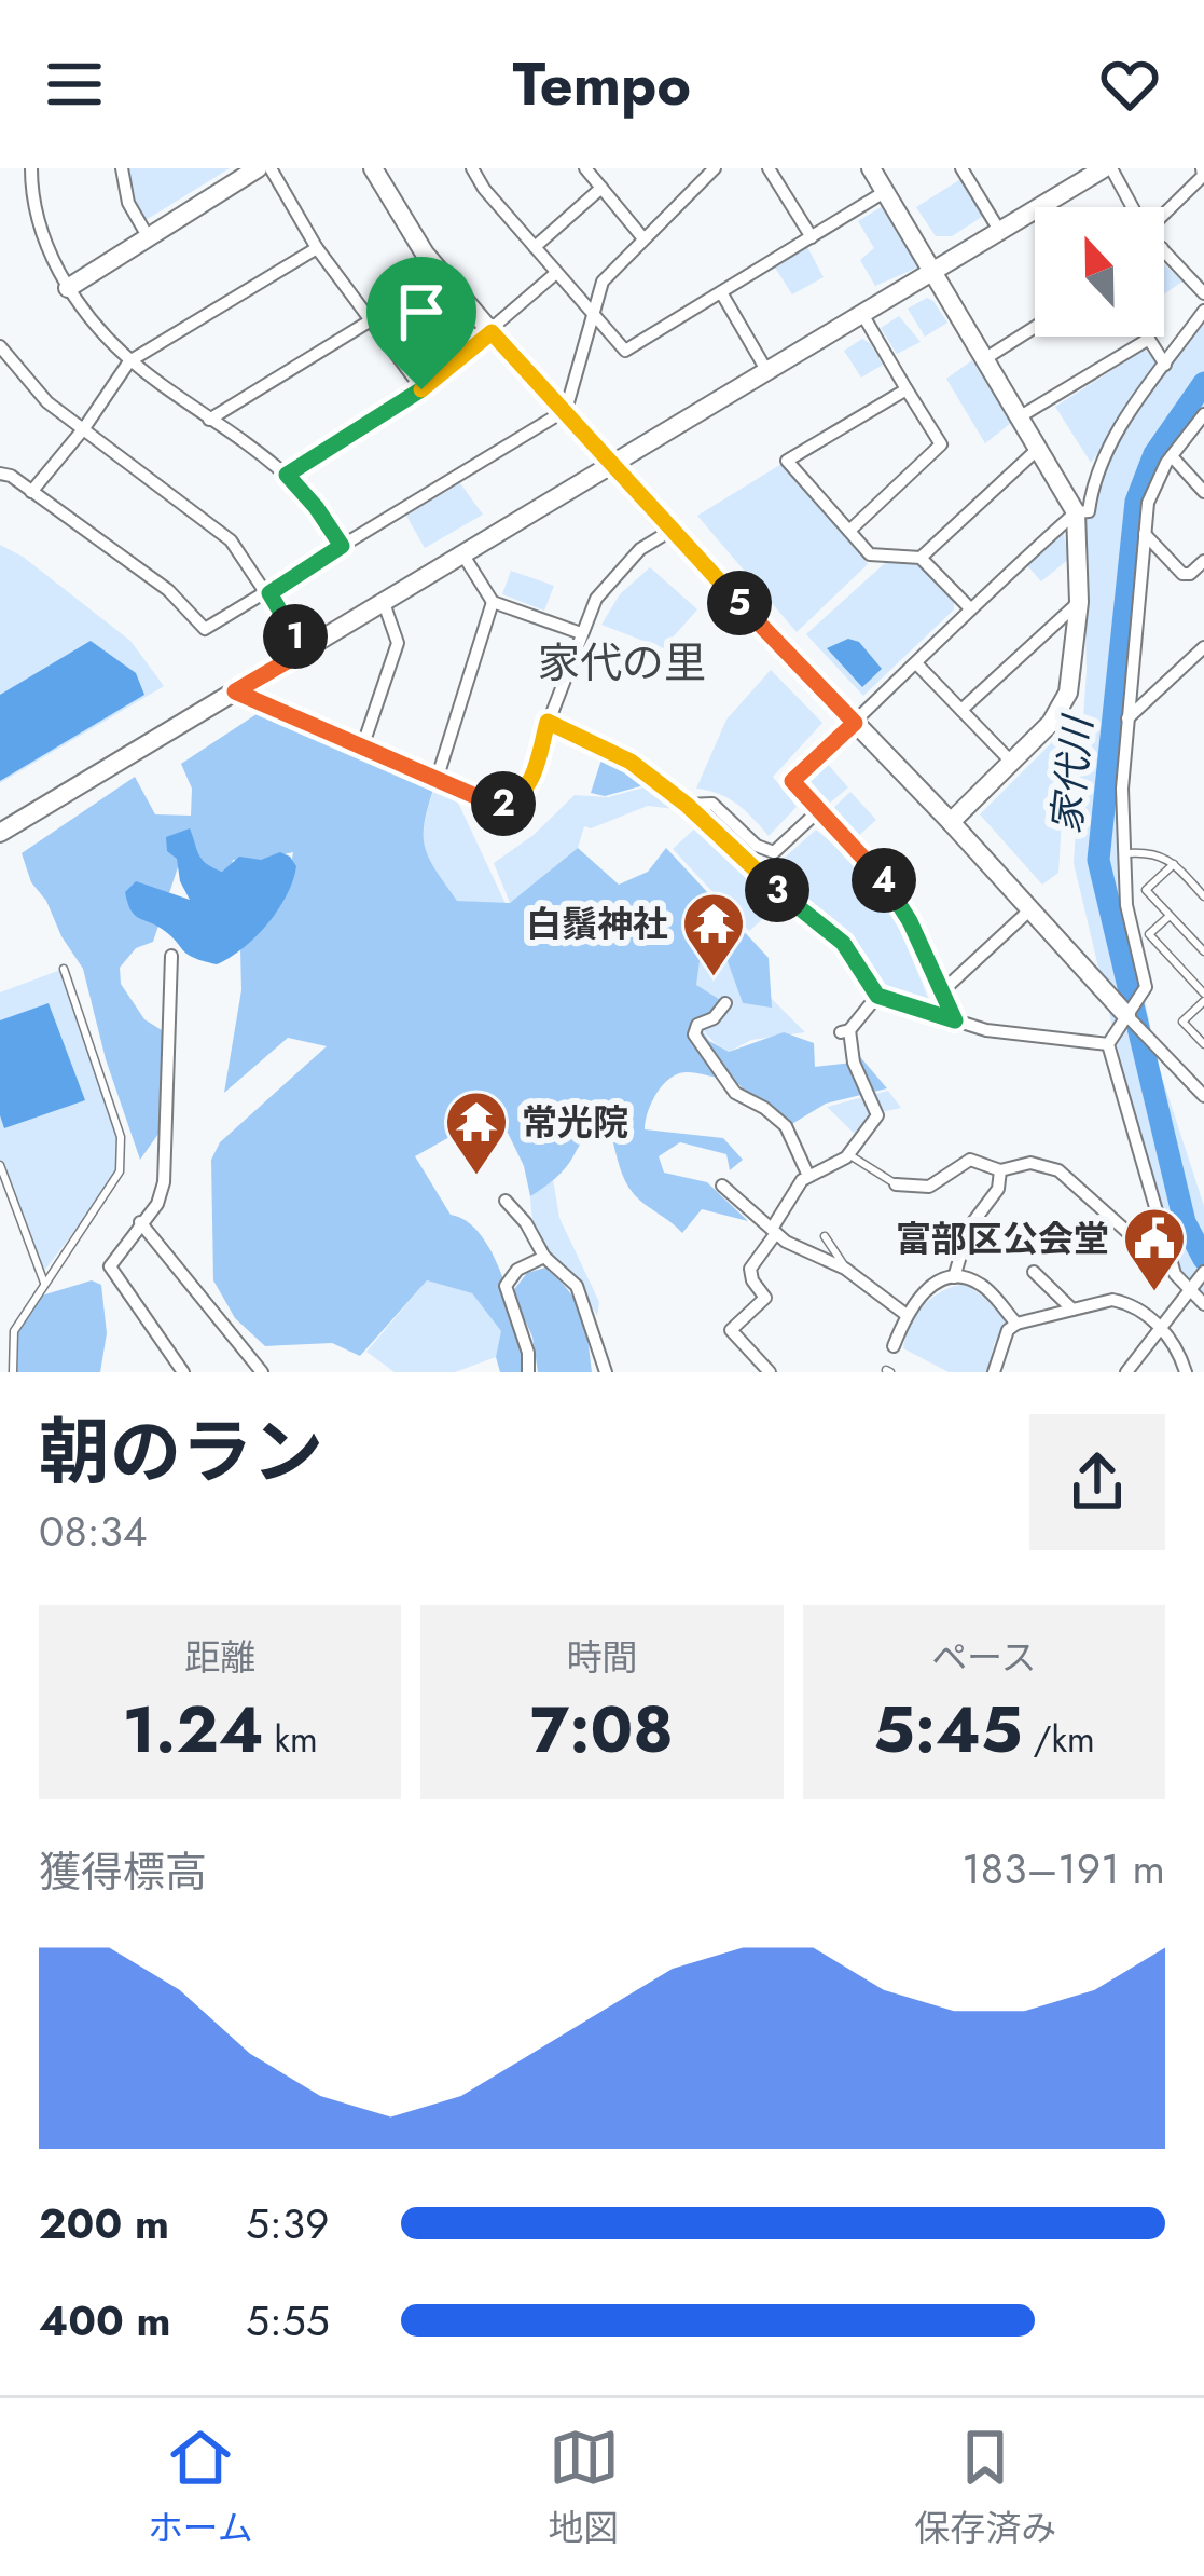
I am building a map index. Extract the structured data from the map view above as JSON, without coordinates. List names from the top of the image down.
{
  "districts": ["家代の里"],
  "water": ["家代川"],
  "places": {
    "temple": ["白鬚神社", "常光院"],
    "public building": ["富部区公会堂"]
  },
  "north": "top",
  "page": {
    "header": "Tempo",
    "pins": [
      "5",
      "1",
      "2",
      "4",
      "3"
    ],
    "heading": ["朝のラン", "08:34"],
    "stats": [
      ["距離", "1.24 km"],
      ["時間", "7:08"],
      ["ペース", "5:45 /km"]
    ],
    "chart": ["獲得標高", "183–191 m"],
    "list": [
      {
        "name": "200 m",
        "note": "5:39"
      },
      {
        "name": "400 m",
        "note": "5:55"
      }
    ],
    "tabs": ["ホーム", "地図", "保存済み"]
  }
}
